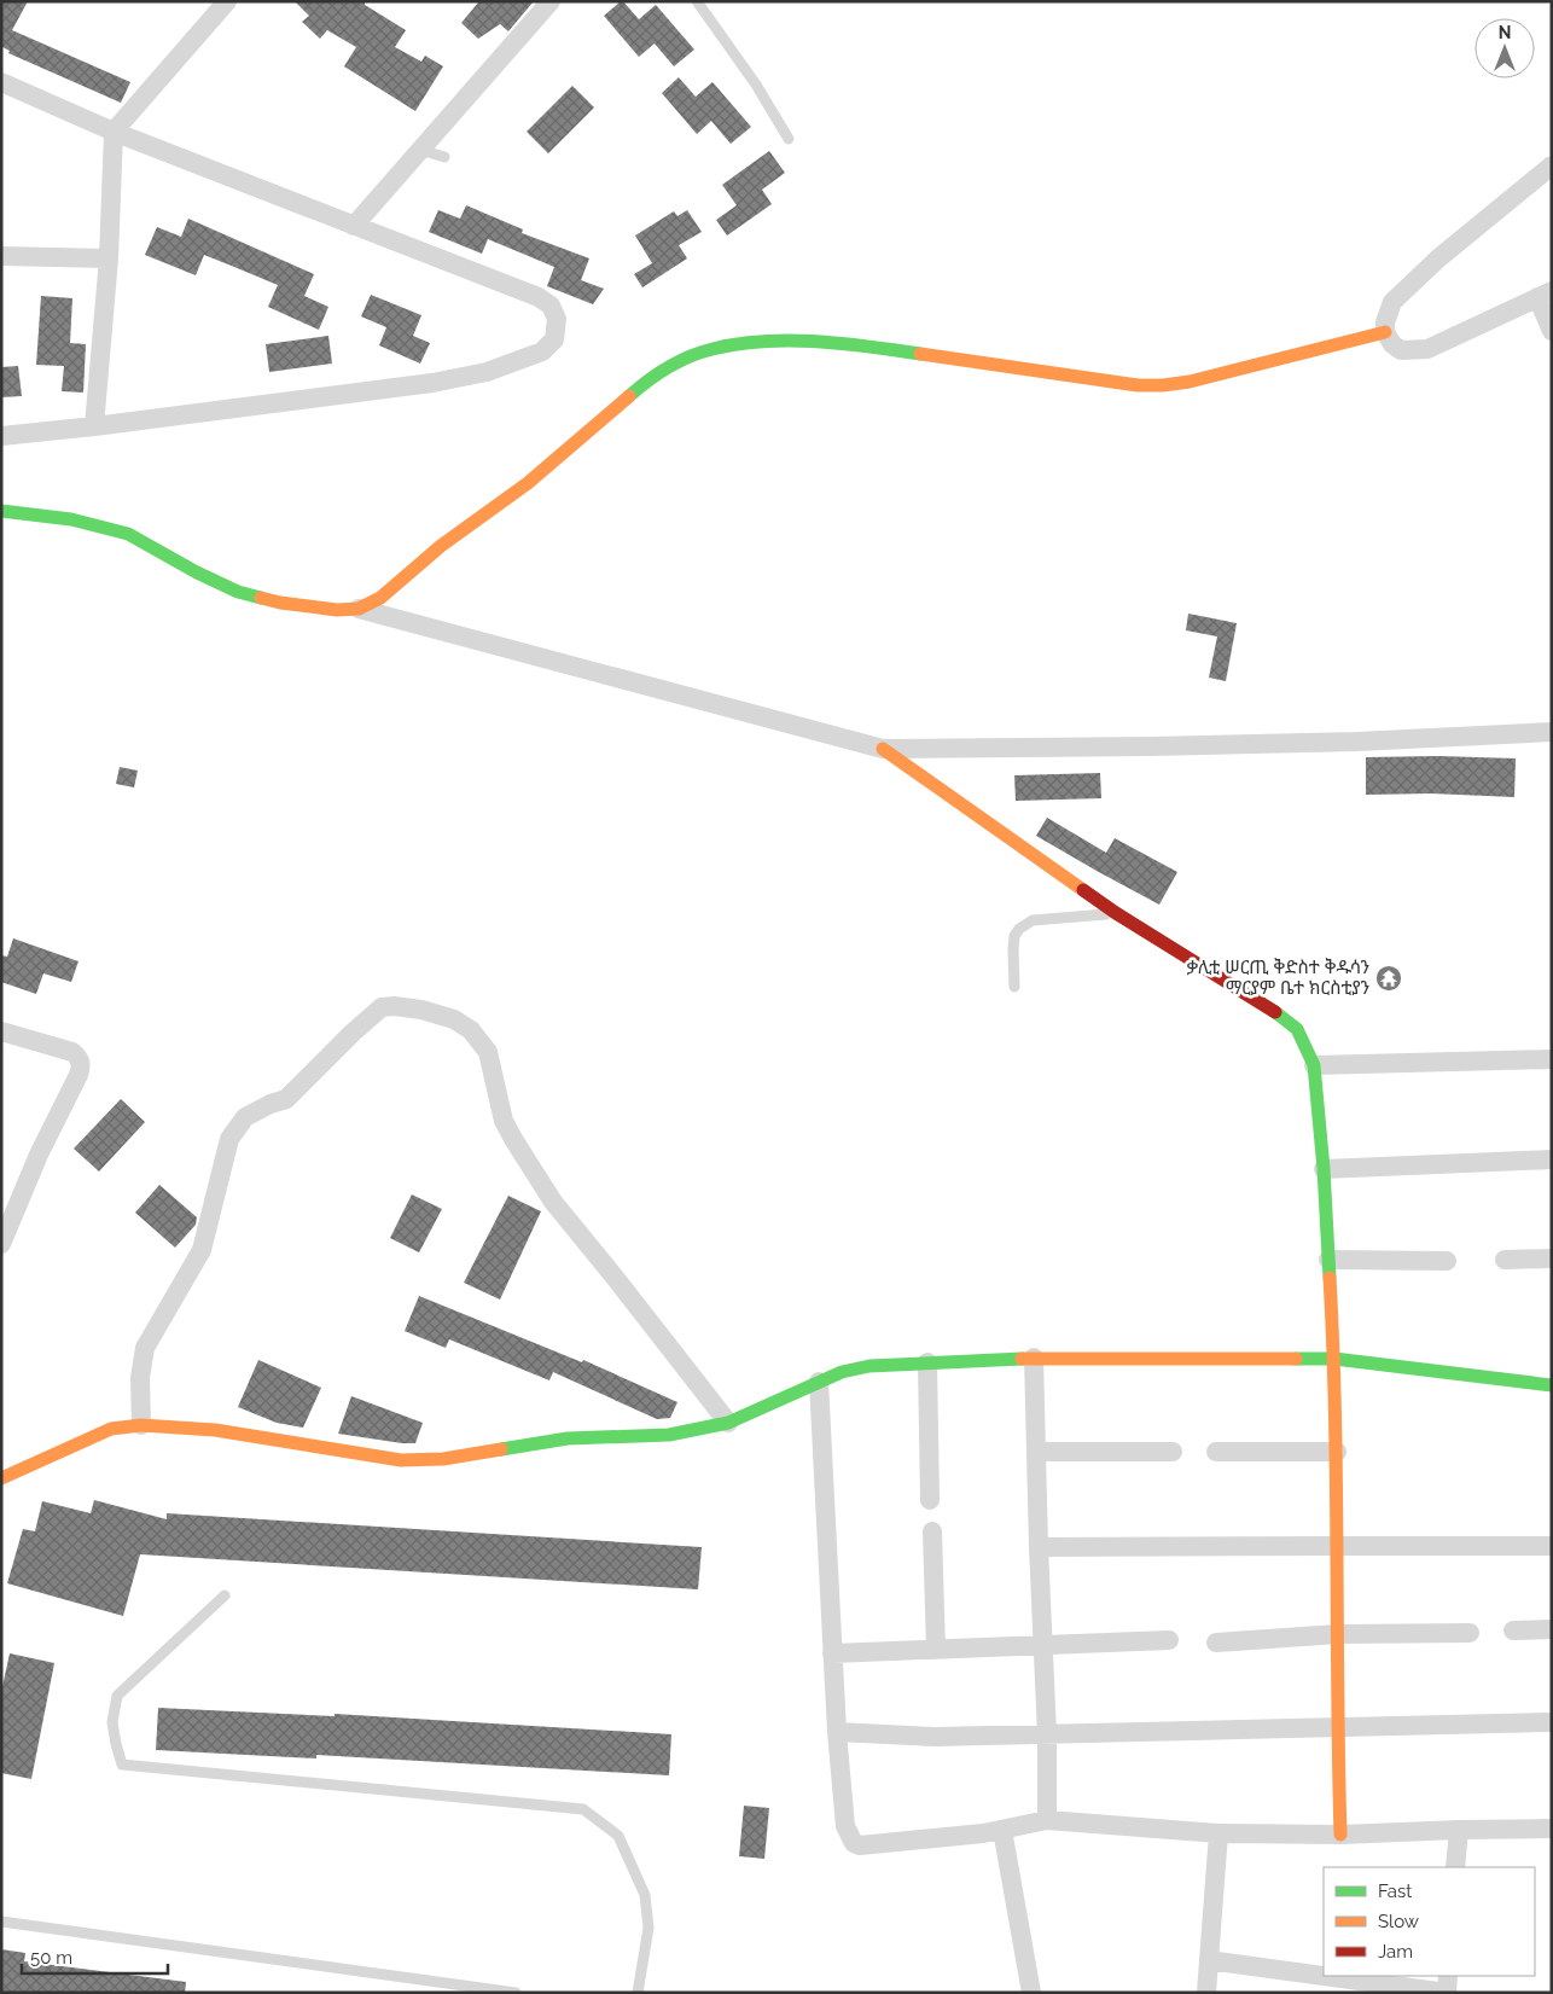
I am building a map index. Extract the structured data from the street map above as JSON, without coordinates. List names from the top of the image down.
{
  "places": {
    "temple": ["ቃሊቲ ሠርጢ ቅድስተ ቅዱሳን ማርያም ቤተ ክርስቲያን"]
  },
  "legend": ["Fast", "Slow", "Jam"],
  "scale_bar": "50 m",
  "north": "top"
}
